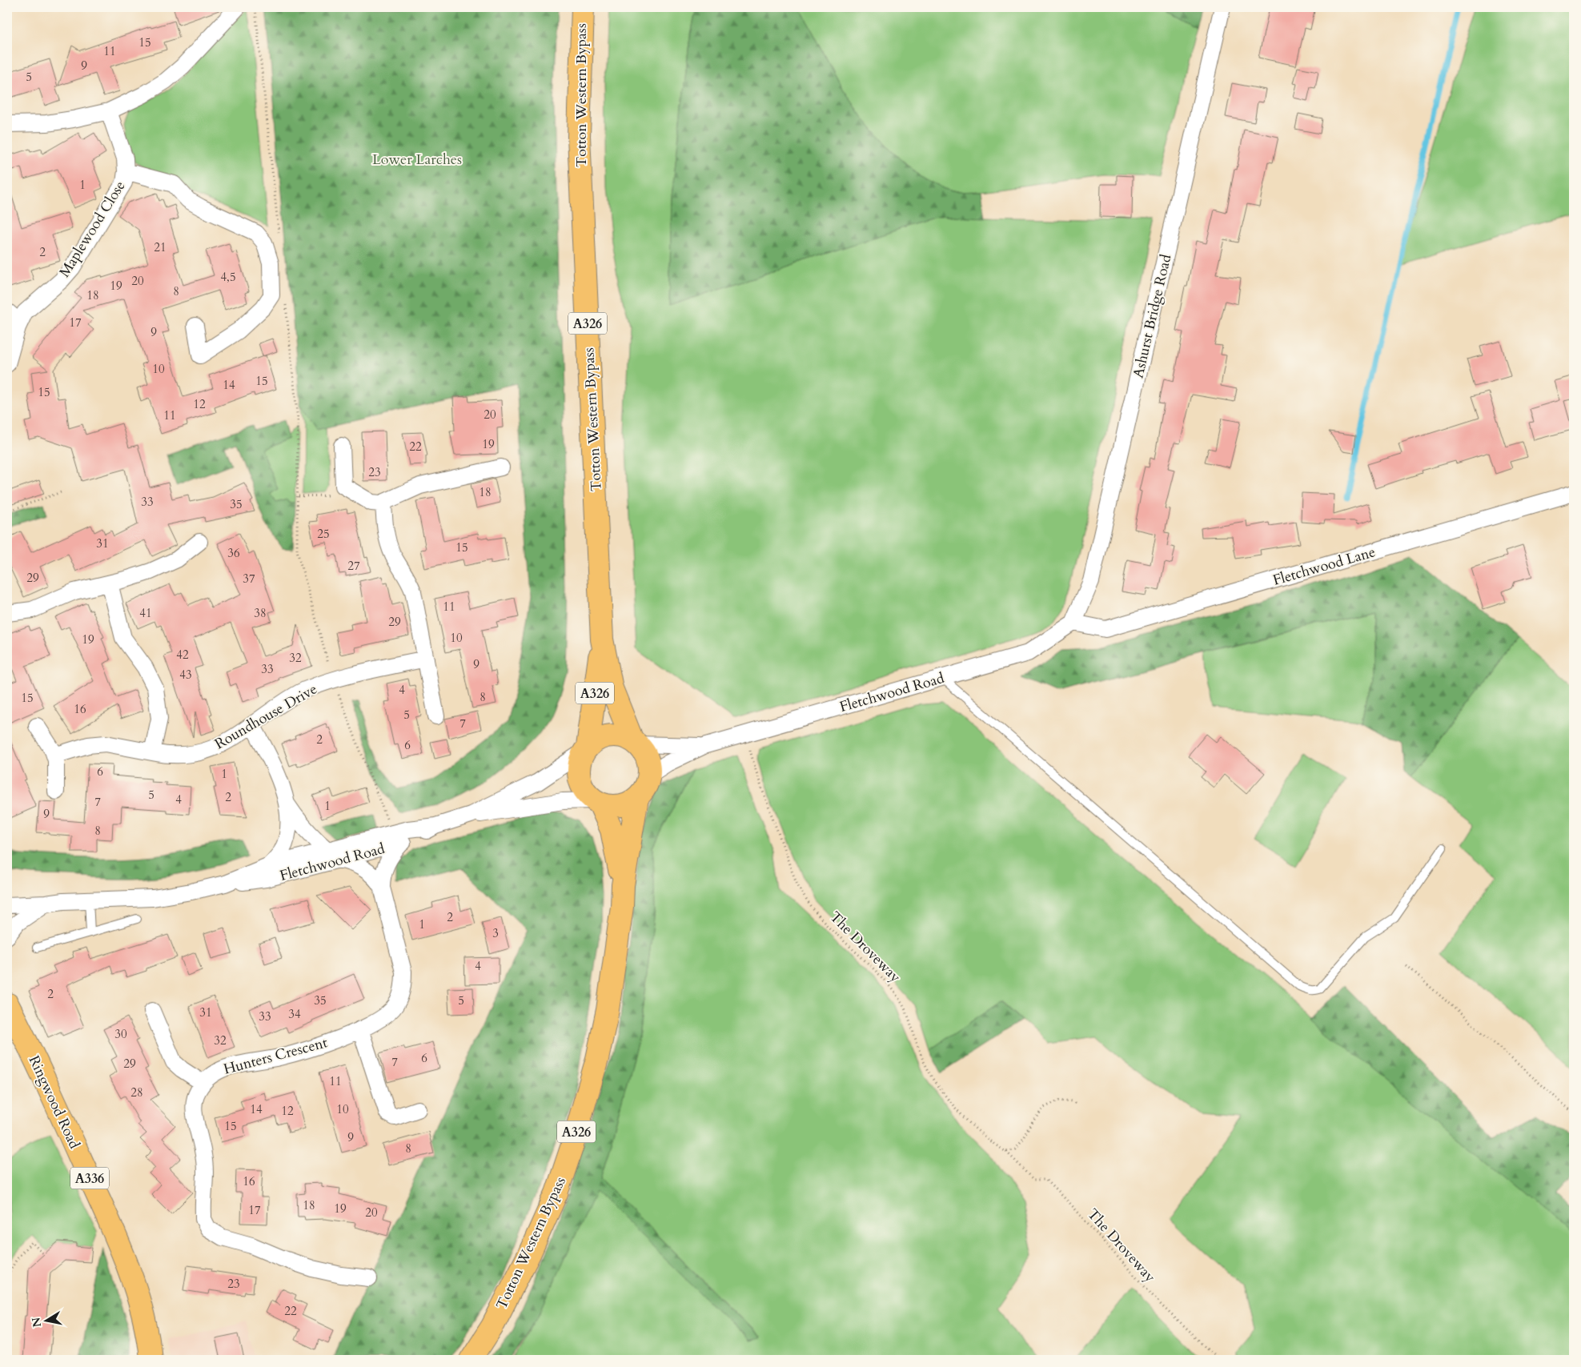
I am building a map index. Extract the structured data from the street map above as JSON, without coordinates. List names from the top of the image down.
{
  "streets": {
    "main road": [
      "Totton Western Bypass",
      "A326",
      "Ringwood Road",
      "A336"
    ],
    "street": [
      "Maplewood Close",
      "Ashurst Bridge Road",
      "Fletchwood Lane",
      "Fletchwood Road",
      "Roundhouse Drive",
      "Hunters Crescent"
    ],
    "path": ["The Droveway"]
  },
  "crossings": [
    ["Totton Western Bypass", "Fletchwood Road"],
    ["Ashurst Bridge Road", "Fletchwood Lane"],
    ["Ashurst Bridge Road", "Fletchwood Road"],
    ["Fletchwood Lane", "Fletchwood Road"],
    ["Fletchwood Road", "The Droveway"],
    ["Fletchwood Road", "Hunters Crescent"]
  ],
  "parks": ["Lower Larches"],
  "house_numbers": [
    "15",
    "11",
    "9",
    "5",
    "1",
    "21",
    "2",
    "4,5",
    "20",
    "19",
    "8",
    "18",
    "17",
    "9",
    "10",
    "15",
    "14",
    "15",
    "12",
    "20",
    "11",
    "19",
    "22",
    "23",
    "18",
    "33",
    "35",
    "25",
    "31",
    "15",
    "36",
    "27",
    "29",
    "37",
    "11",
    "41",
    "38",
    "29",
    "10",
    "19",
    "42",
    "32",
    "9",
    "33",
    "43",
    "4",
    "8",
    "15",
    "16",
    "5",
    "7",
    "2",
    "6",
    "6",
    "1",
    "5",
    "2",
    "4",
    "7",
    "1",
    "9",
    "8",
    "2",
    "1",
    "3",
    "4",
    "2",
    "35",
    "5",
    "31",
    "34",
    "33",
    "30",
    "32",
    "6",
    "7",
    "29",
    "11",
    "28",
    "14",
    "10",
    "12",
    "15",
    "9",
    "8",
    "16",
    "18",
    "19",
    "17",
    "20",
    "23",
    "22"
  ],
  "north": "left"
}
